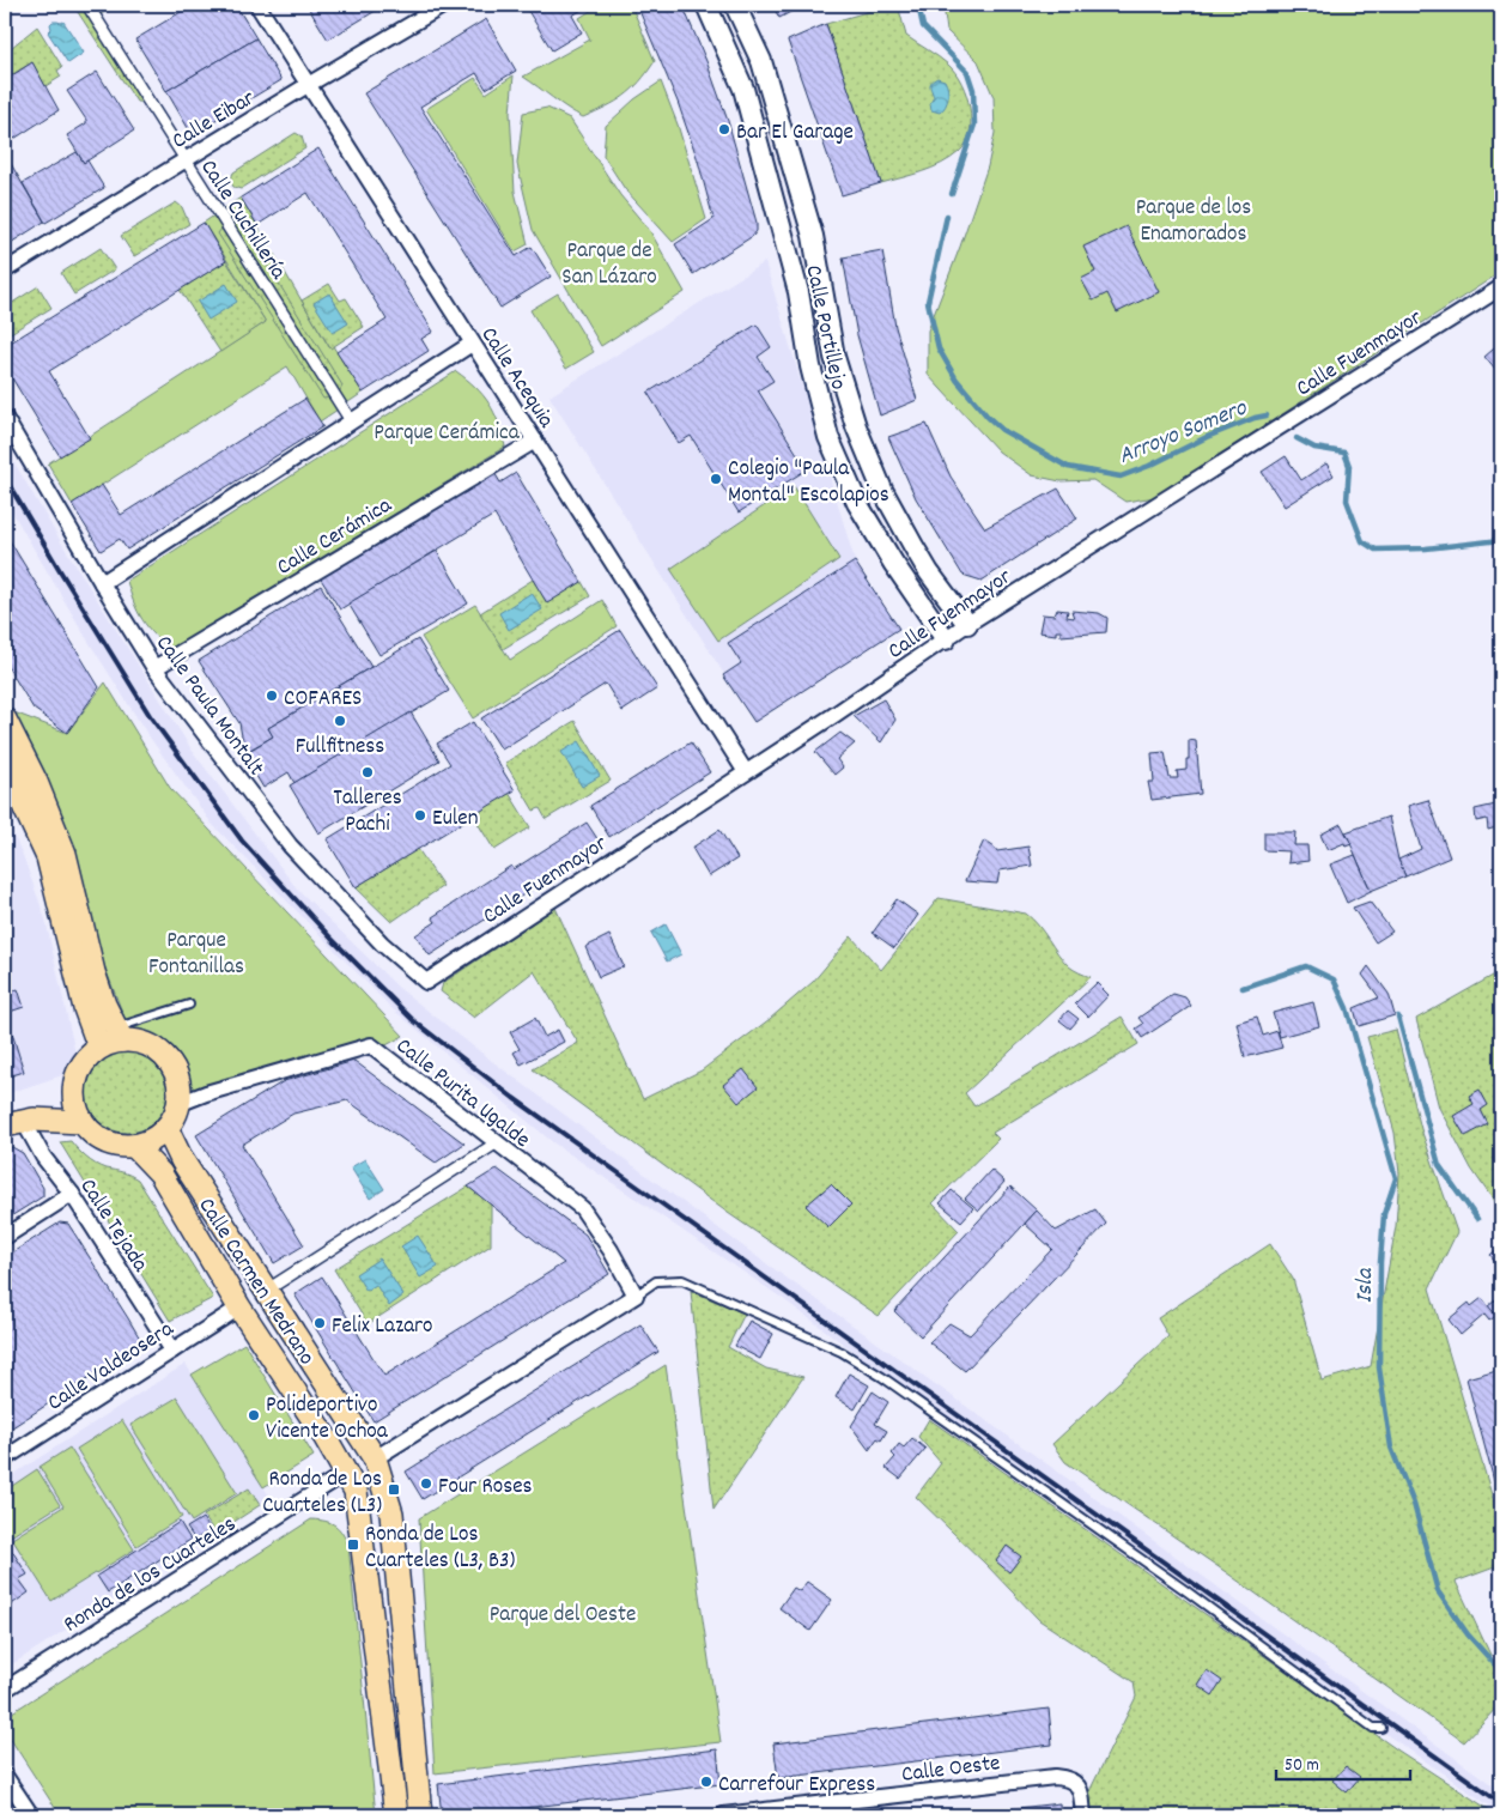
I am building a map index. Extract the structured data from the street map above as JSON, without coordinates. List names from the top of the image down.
{
  "streets": {
    "main road": ["Calle Portillejo", "Calle Carmen Medrano"],
    "street": [
      "Calle Eibar",
      "Calle Cuchillería",
      "Calle Fuenmayor",
      "Calle Acequia",
      "Calle Cerámica",
      "Calle Paula Montalt",
      "Calle Purita Ugalde",
      "Calle Tejada",
      "Calle Valdeosera",
      "Ronda de los Cuarteles",
      "Calle Oeste"
    ]
  },
  "crossings": [
    ["Calle Eibar", "Calle Cuchillería"],
    ["Calle Eibar", "Calle Acequia"],
    ["Calle Portillejo", "Calle Fuenmayor"],
    ["Calle Fuenmayor", "Calle Acequia"],
    ["Calle Fuenmayor", "Calle Paula Montalt"],
    ["Calle Acequia", "Calle Cerámica"],
    ["Calle Cerámica", "Calle Paula Montalt"],
    ["Calle Purita Ugalde", "Calle Carmen Medrano"],
    ["Calle Tejada", "Calle Valdeosera"],
    ["Calle Carmen Medrano", "Calle Valdeosera"],
    ["Calle Carmen Medrano", "Ronda de los Cuarteles"]
  ],
  "water": ["Arroyo Somero", "Isla"],
  "parks": [
    "Parque de los Enamorados",
    "Parque de San Lázaro",
    "Parque Cerámica",
    "Parque Fontanillas",
    "Parque del Oeste"
  ],
  "places": {
    "other": [
      "Bar El Garage",
      "Colegio \"Paula Montal\" Escolapios",
      "COFARES",
      "Fullfitness",
      "Talleres Pachi",
      "Eulen",
      "Felix Lazaro",
      "Polideportivo Vicente Ochoa",
      "Four Roses",
      "Carrefour Express"
    ],
    "transit": ["Ronda de Los Cuarteles (L3)", "Ronda de Los Cuarteles (L3, B3)"]
  },
  "scale_bar": "50 m"
}
